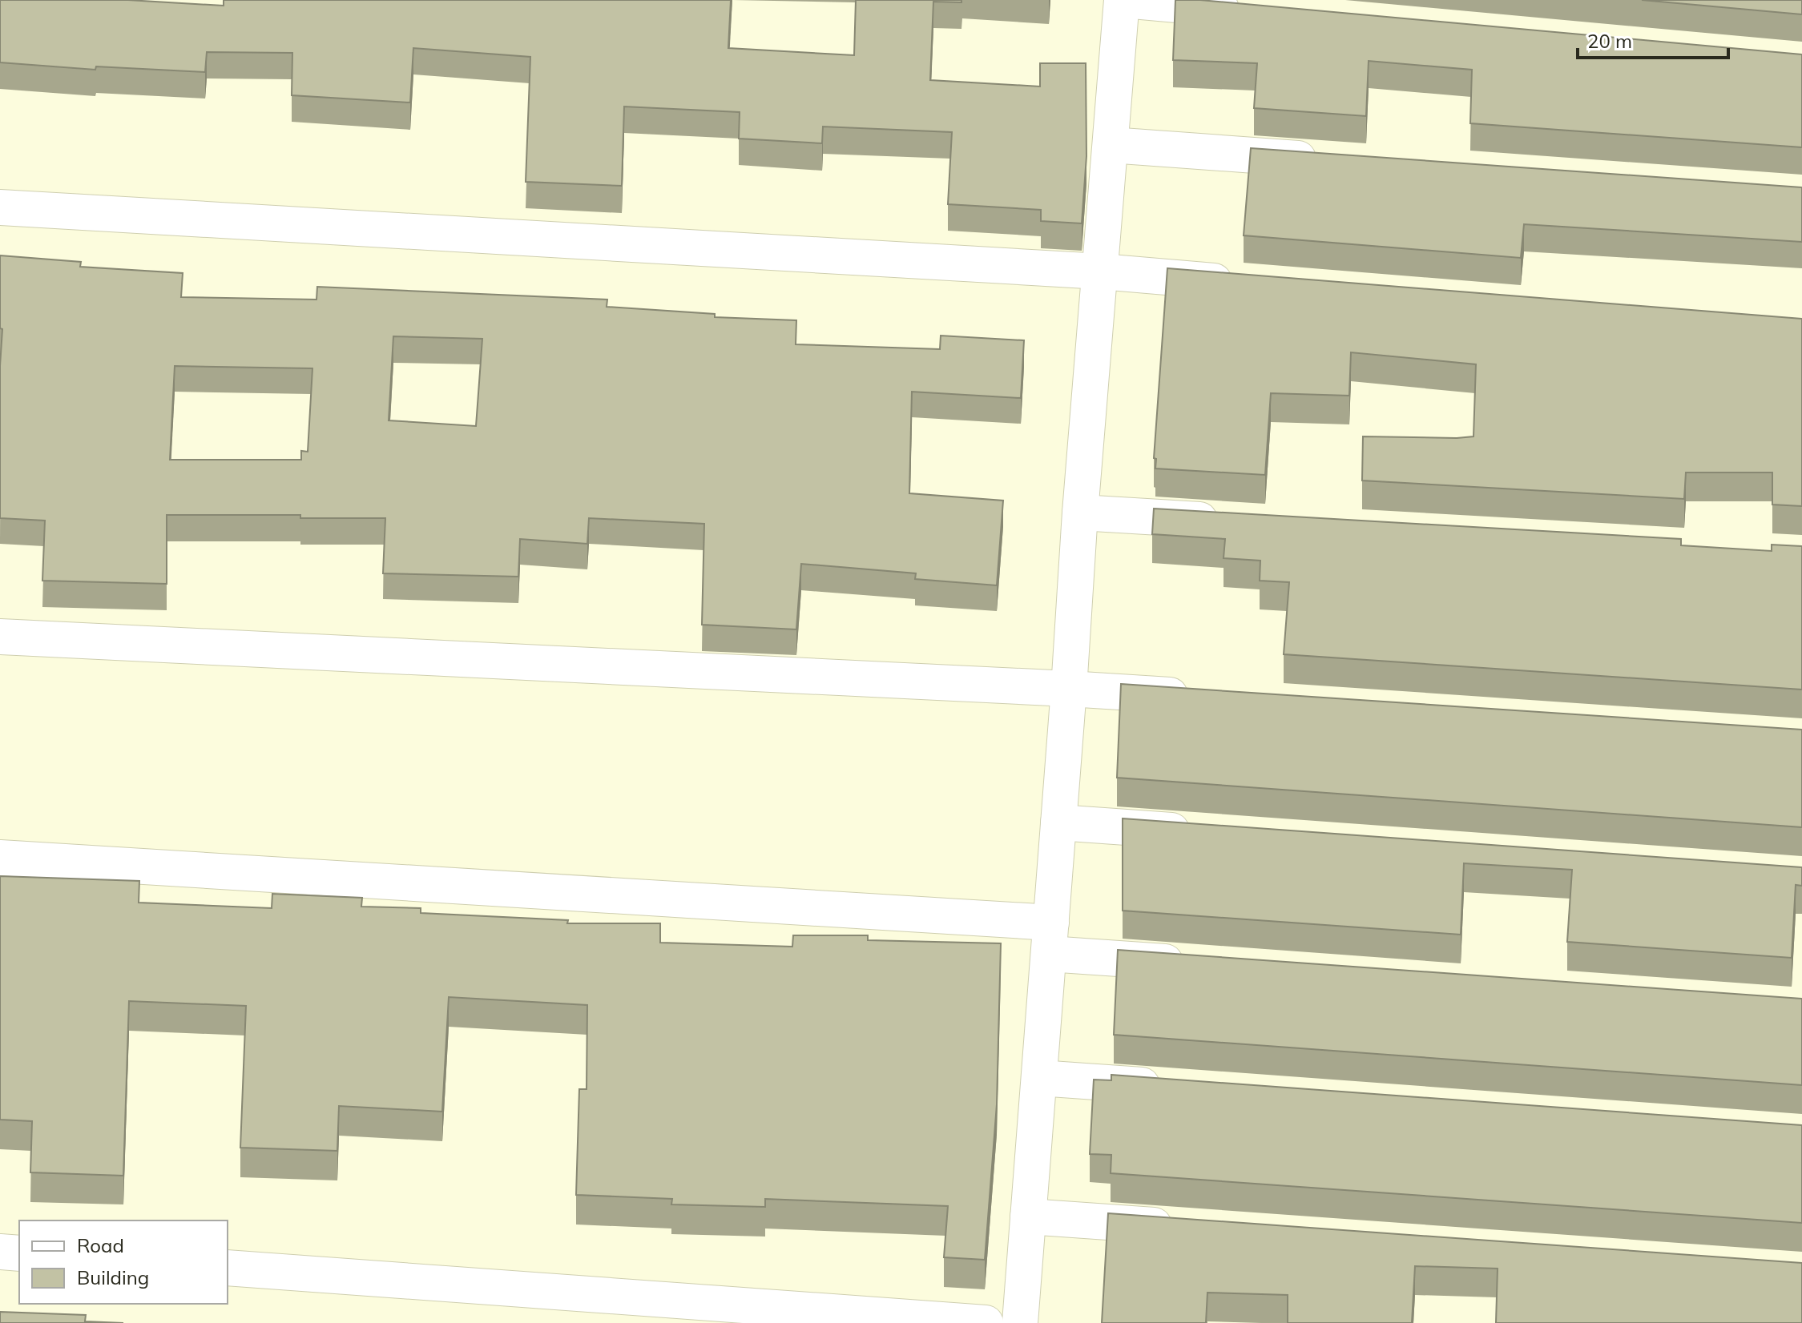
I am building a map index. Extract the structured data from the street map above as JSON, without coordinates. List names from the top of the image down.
{
  "legend": ["Road", "Building"],
  "scale_bar": "20 m"
}
